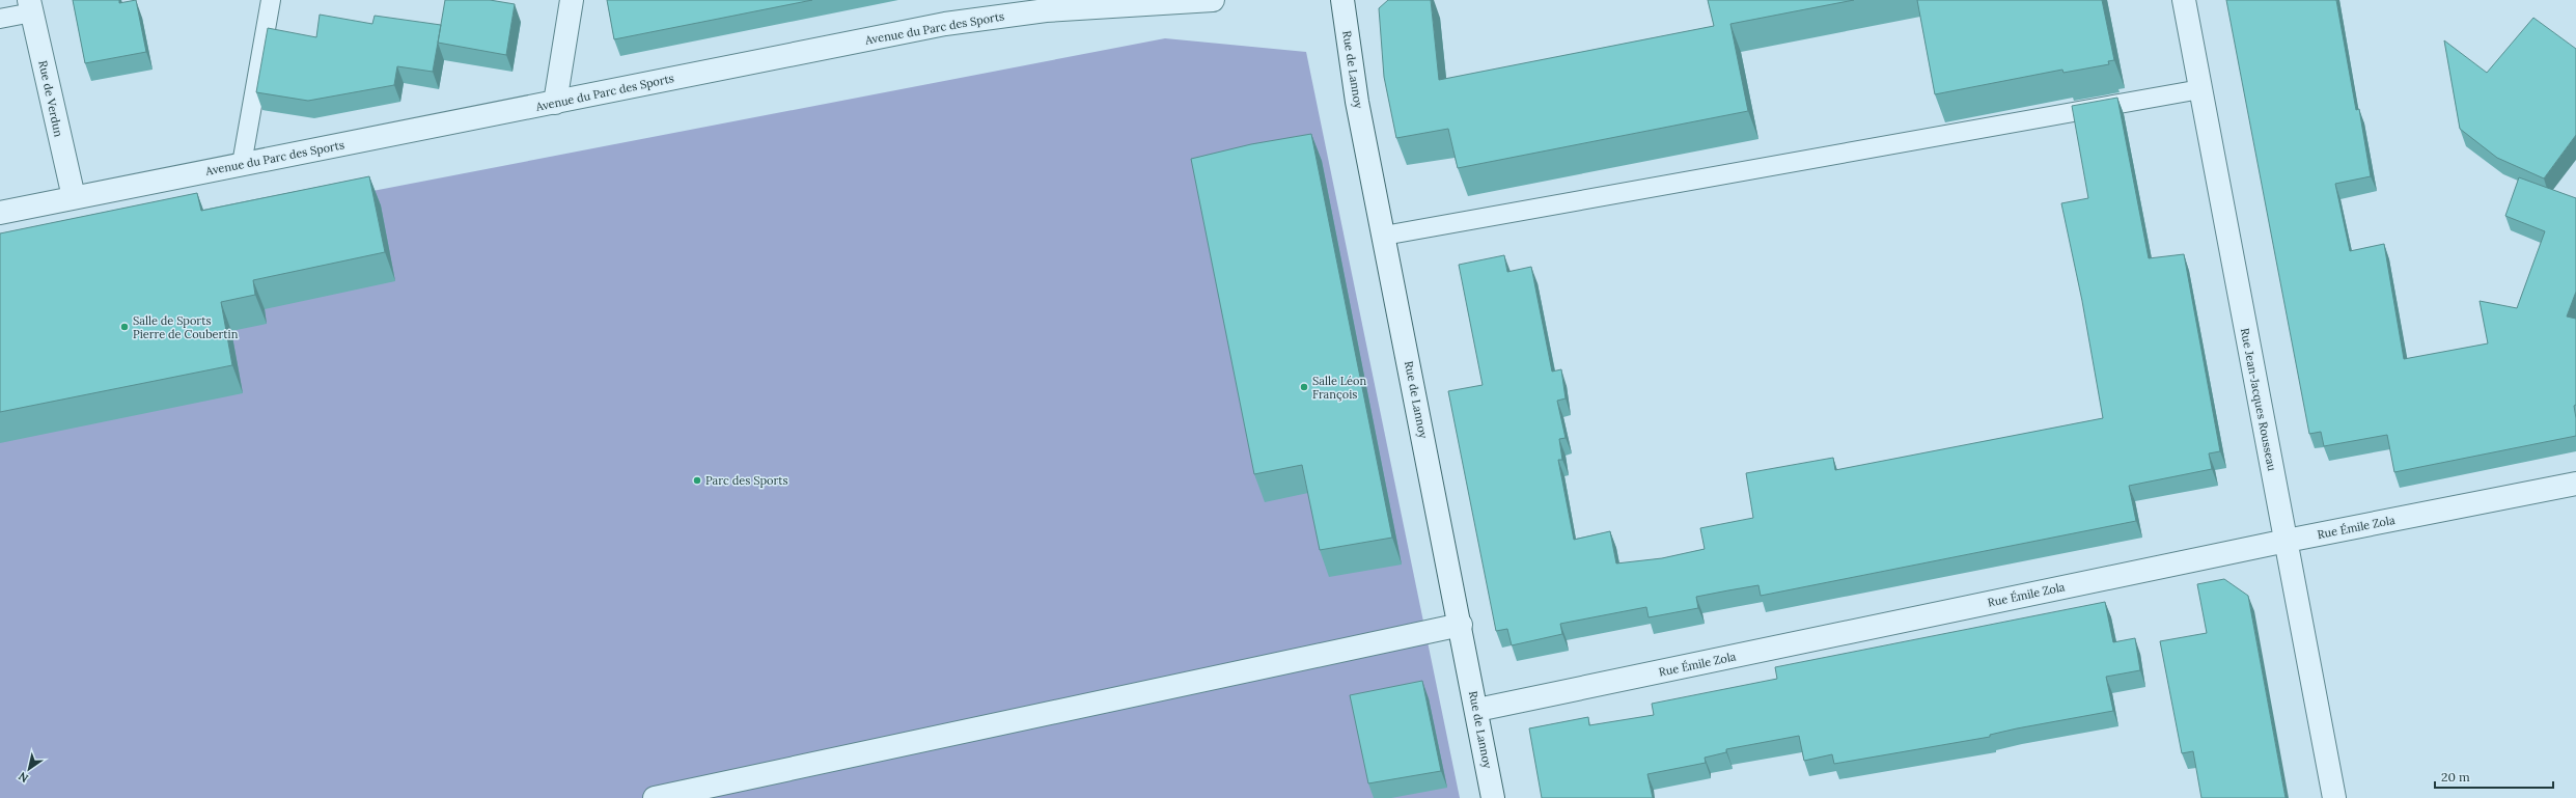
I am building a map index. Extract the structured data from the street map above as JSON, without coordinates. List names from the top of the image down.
{
  "streets": {
    "street": [
      "Avenue du Parc des Sports",
      "Rue de Lannoy",
      "Rue de Verdun",
      "Rue Jean-Jacques Rousseau",
      "Rue Émile Zola"
    ]
  },
  "crossings": [
    ["Avenue du Parc des Sports", "Rue de Verdun"],
    ["Rue de Lannoy", "Rue Émile Zola"],
    ["Rue Jean-Jacques Rousseau", "Rue Émile Zola"]
  ],
  "places": ["Salle de Sports Pierre de Coubertin", "Salle Léon François", "Parc des Sports"],
  "scale_bar": "20 m",
  "north": "bottom left"
}
